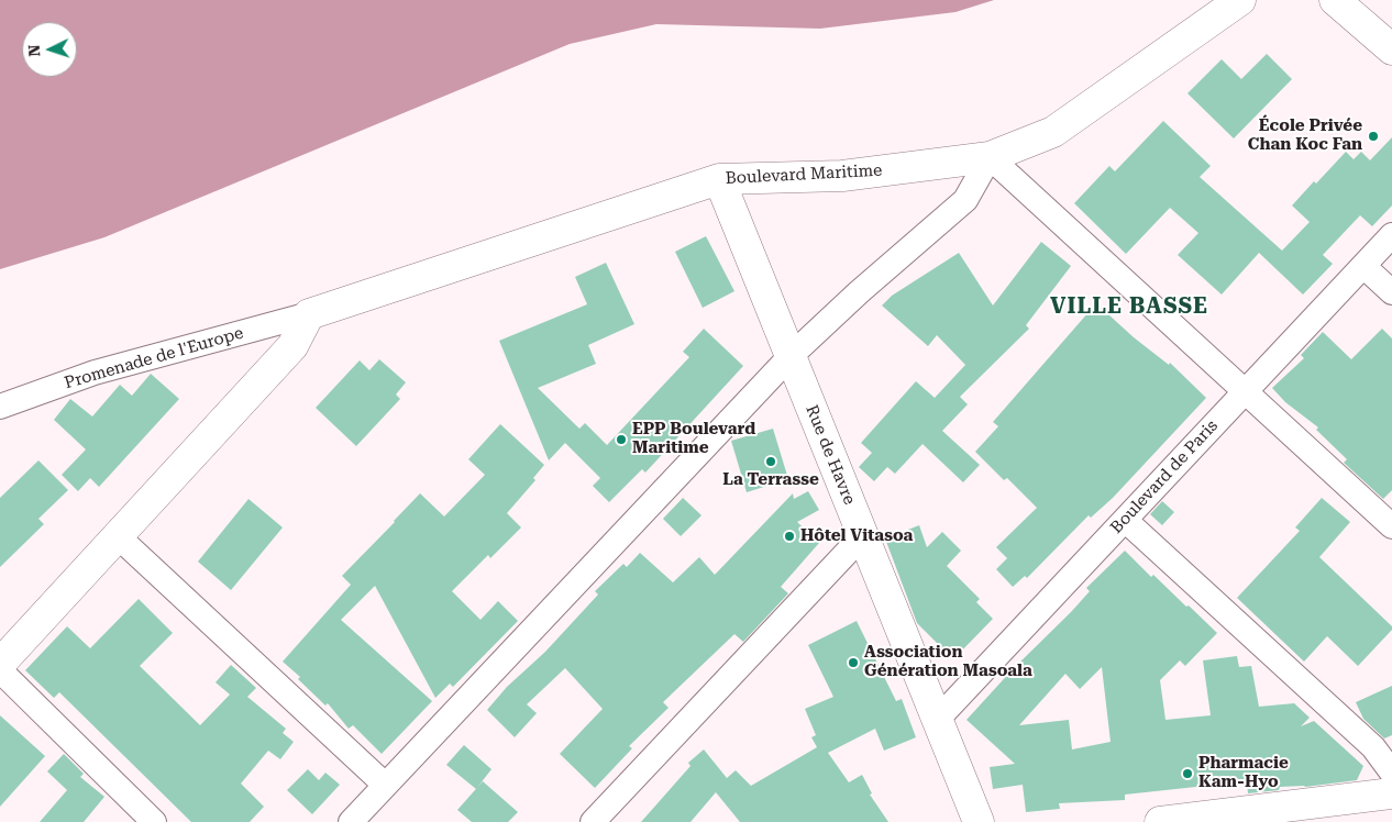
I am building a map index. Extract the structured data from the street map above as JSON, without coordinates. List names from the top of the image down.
{
  "streets": {
    "street": [
      "Boulevard Maritime",
      "Promenade de l'Europe",
      "Rue de Havre",
      "Boulevard de Paris"
    ]
  },
  "crossings": [
    ["Boulevard Maritime", "Promenade de l'Europe"],
    ["Boulevard Maritime", "Rue de Havre"],
    ["Rue de Havre", "Boulevard de Paris"]
  ],
  "districts": ["VILLE BASSE"],
  "places": [
    "École Privée Chan Koc Fan",
    "EPP Boulevard Maritime",
    "La Terrasse",
    "Hôtel Vitasoa",
    "Association Génération Masoala",
    "Pharmacie Kam-Hyo"
  ],
  "north": "left"
}
